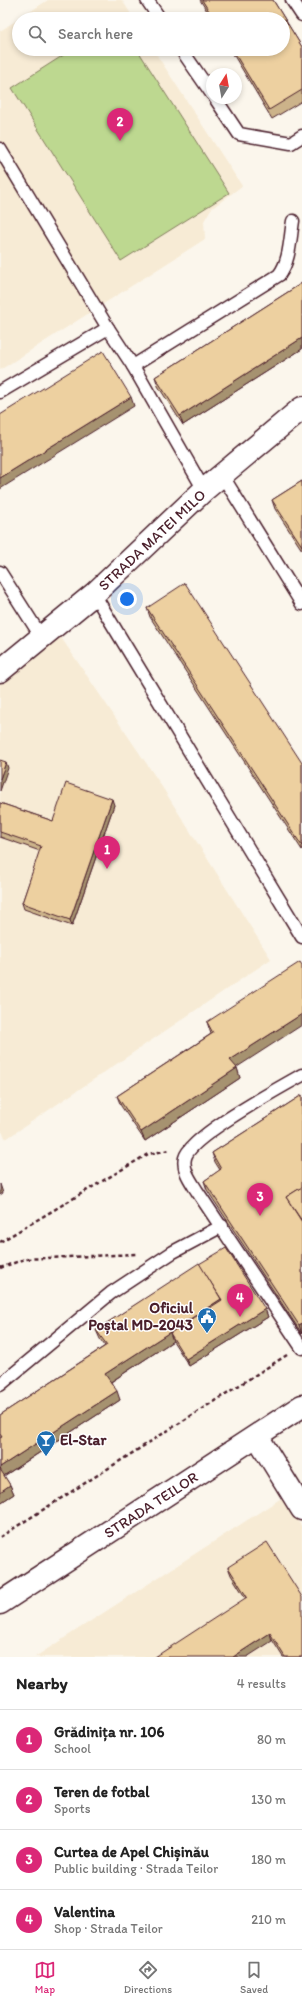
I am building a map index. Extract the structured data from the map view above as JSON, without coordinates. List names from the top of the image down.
{
  "streets": {
    "street": ["STRADA MATEI MILO", "STRADA TEILOR"]
  },
  "places": {
    "public building": ["Oficiul Poștal MD-2043"],
    "bar": ["El-Star"]
  },
  "north": "top",
  "page": {
    "search": "Search here",
    "pins": [
      "2",
      "1",
      "3",
      "4"
    ],
    "heading": ["Nearby", "4 results"],
    "list": [
      {
        "mark": "1",
        "name": "Grădinița nr. 106",
        "note": "School",
        "value": "80 m"
      },
      {
        "mark": "2",
        "name": "Teren de fotbal",
        "note": "Sports",
        "value": "130 m"
      },
      {
        "mark": "3",
        "name": "Curtea de Apel Chișinău",
        "note": "Public building · Strada Teilor",
        "value": "180 m"
      },
      {
        "mark": "4",
        "name": "Valentina",
        "note": "Shop · Strada Teilor",
        "value": "210 m"
      }
    ],
    "nav": ["Map", "Directions", "Saved"]
  }
}
